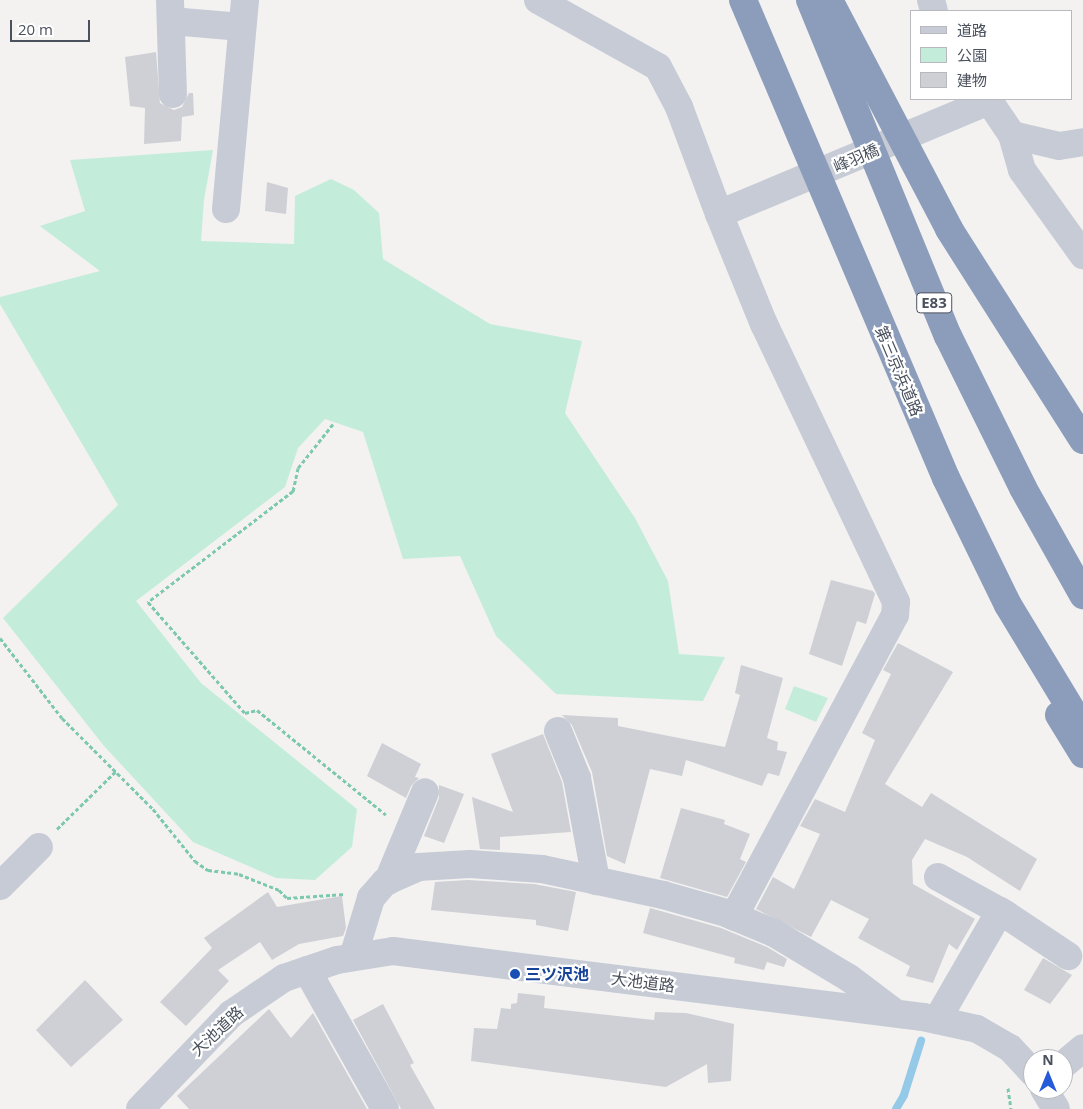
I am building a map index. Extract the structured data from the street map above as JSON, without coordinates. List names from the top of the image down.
{
  "streets": {
    "highway": ["E83", "第三京浜道路"],
    "street": ["峰羽橋", "大池道路"]
  },
  "places": ["三ツ沢池"],
  "legend": ["道路", "公園", "建物"],
  "scale_bar": "20 m",
  "north": "top"
}
